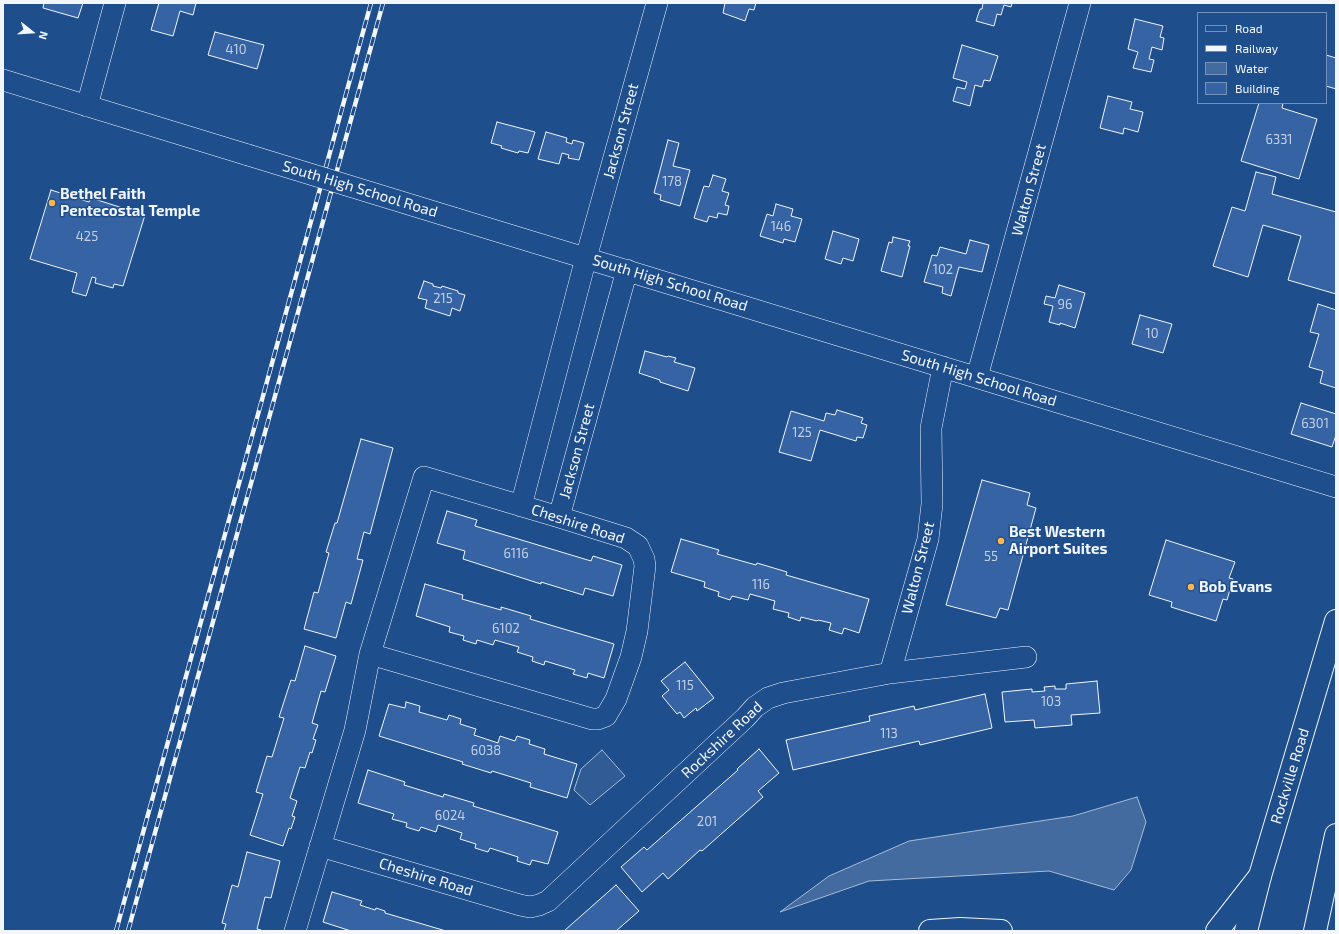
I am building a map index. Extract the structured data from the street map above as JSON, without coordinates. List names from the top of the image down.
{
  "streets": {
    "main road": ["Rockville Road"],
    "street": [
      "Jackson Street",
      "South High School Road",
      "Walton Street",
      "Cheshire Road",
      "Rockshire Road"
    ]
  },
  "crossings": [
    ["Jackson Street", "South High School Road"],
    ["Jackson Street", "Cheshire Road"],
    ["South High School Road", "Walton Street"],
    ["Walton Street", "Rockshire Road"],
    ["Cheshire Road", "Rockshire Road"]
  ],
  "places": ["Bethel Faith Pentecostal Temple", "Best Western Airport Suites", "Bob Evans"],
  "house_numbers": [
    "410",
    "6331",
    "178",
    "146",
    "425",
    "102",
    "215",
    "96",
    "10",
    "6301",
    "125",
    "6116",
    "55",
    "116",
    "6102",
    "115",
    "103",
    "113",
    "6038",
    "6024",
    "201"
  ],
  "legend": [
    "Road",
    "Railway",
    "Water",
    "Building"
  ],
  "north": "right"
}
